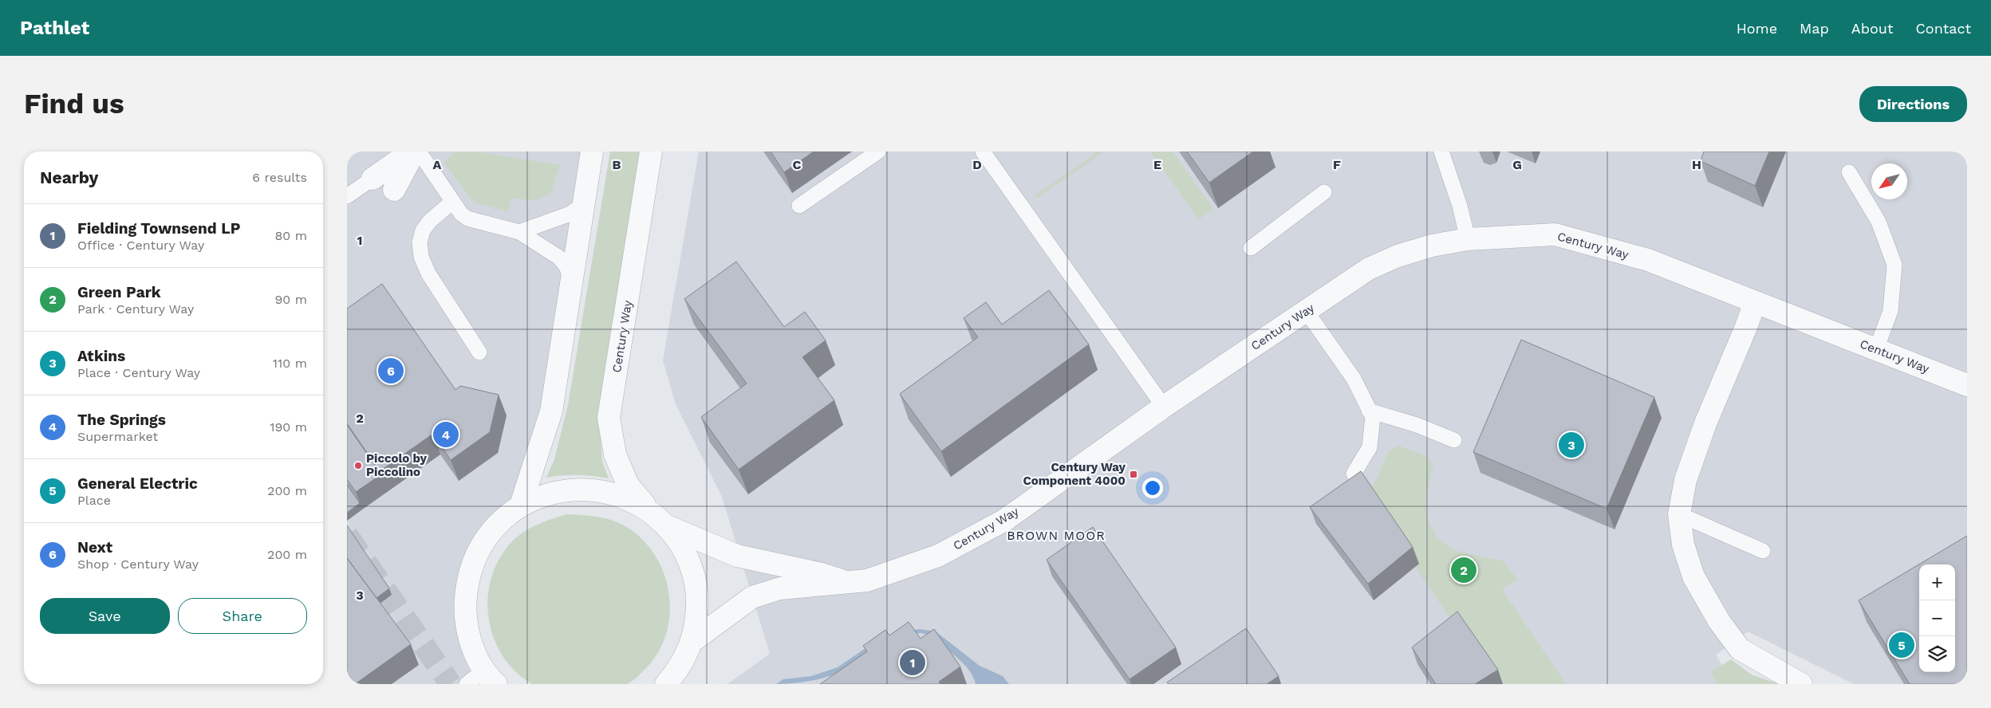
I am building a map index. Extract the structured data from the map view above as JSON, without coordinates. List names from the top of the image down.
{
  "streets": {
    "street": ["Century Way"]
  },
  "districts": ["BROWN MOOR"],
  "places": {
    "other": ["Piccolo by Piccolino"],
    "transit": ["Century Way Component 4000"]
  },
  "north": "bottom left",
  "page": {
    "header": "Pathlet",
    "nav": [
      "Home",
      "Map",
      "About",
      "Contact"
    ],
    "buttons": [
      "Directions",
      ["Save", "Share"]
    ],
    "title": "Find us",
    "heading": ["Nearby", "6 results"],
    "list": [
      {
        "mark": "1",
        "name": "Fielding Townsend LP",
        "note": "Office · Century Way",
        "value": "80 m"
      },
      {
        "mark": "2",
        "name": "Green Park",
        "note": "Park · Century Way",
        "value": "90 m"
      },
      {
        "mark": "3",
        "name": "Atkins",
        "note": "Place · Century Way",
        "value": "110 m"
      },
      {
        "mark": "4",
        "name": "The Springs",
        "note": "Supermarket",
        "value": "190 m"
      },
      {
        "mark": "5",
        "name": "General Electric",
        "note": "Place",
        "value": "200 m"
      },
      {
        "mark": "6",
        "name": "Next",
        "note": "Shop · Century Way",
        "value": "200 m"
      }
    ],
    "pins": [
      "6",
      "4",
      "3",
      "2",
      "5",
      "1"
    ],
    "map_buttons": ["+", "−"]
  },
  "grid": {
    "columns": [
      "A",
      "B",
      "C",
      "D",
      "E",
      "F",
      "G",
      "H"
    ],
    "rows": ["1", "2", "3"]
  }
}
